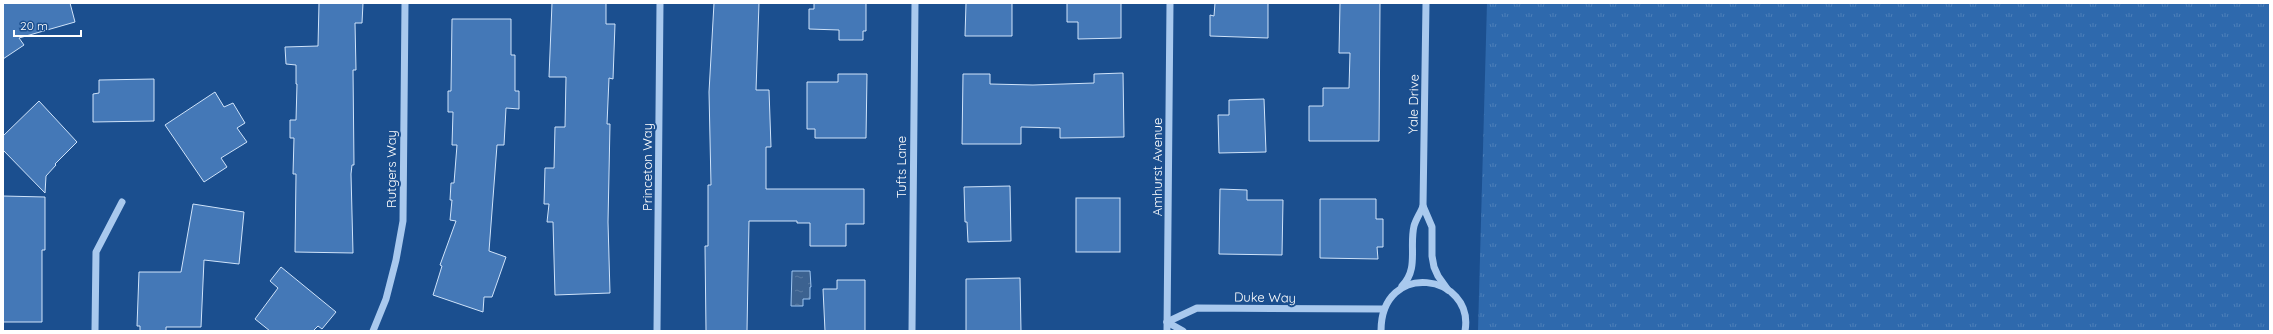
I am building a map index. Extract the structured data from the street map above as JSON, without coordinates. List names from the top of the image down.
{
  "streets": {
    "street": [
      "Yale Drive",
      "Princeton Way",
      "Tufts Lane",
      "Amhurst Avenue",
      "Rutgers Way",
      "Duke Way"
    ]
  },
  "crossings": [
    ["Yale Drive", "Duke Way"],
    ["Amhurst Avenue", "Duke Way"]
  ],
  "scale_bar": "20 m"
}
